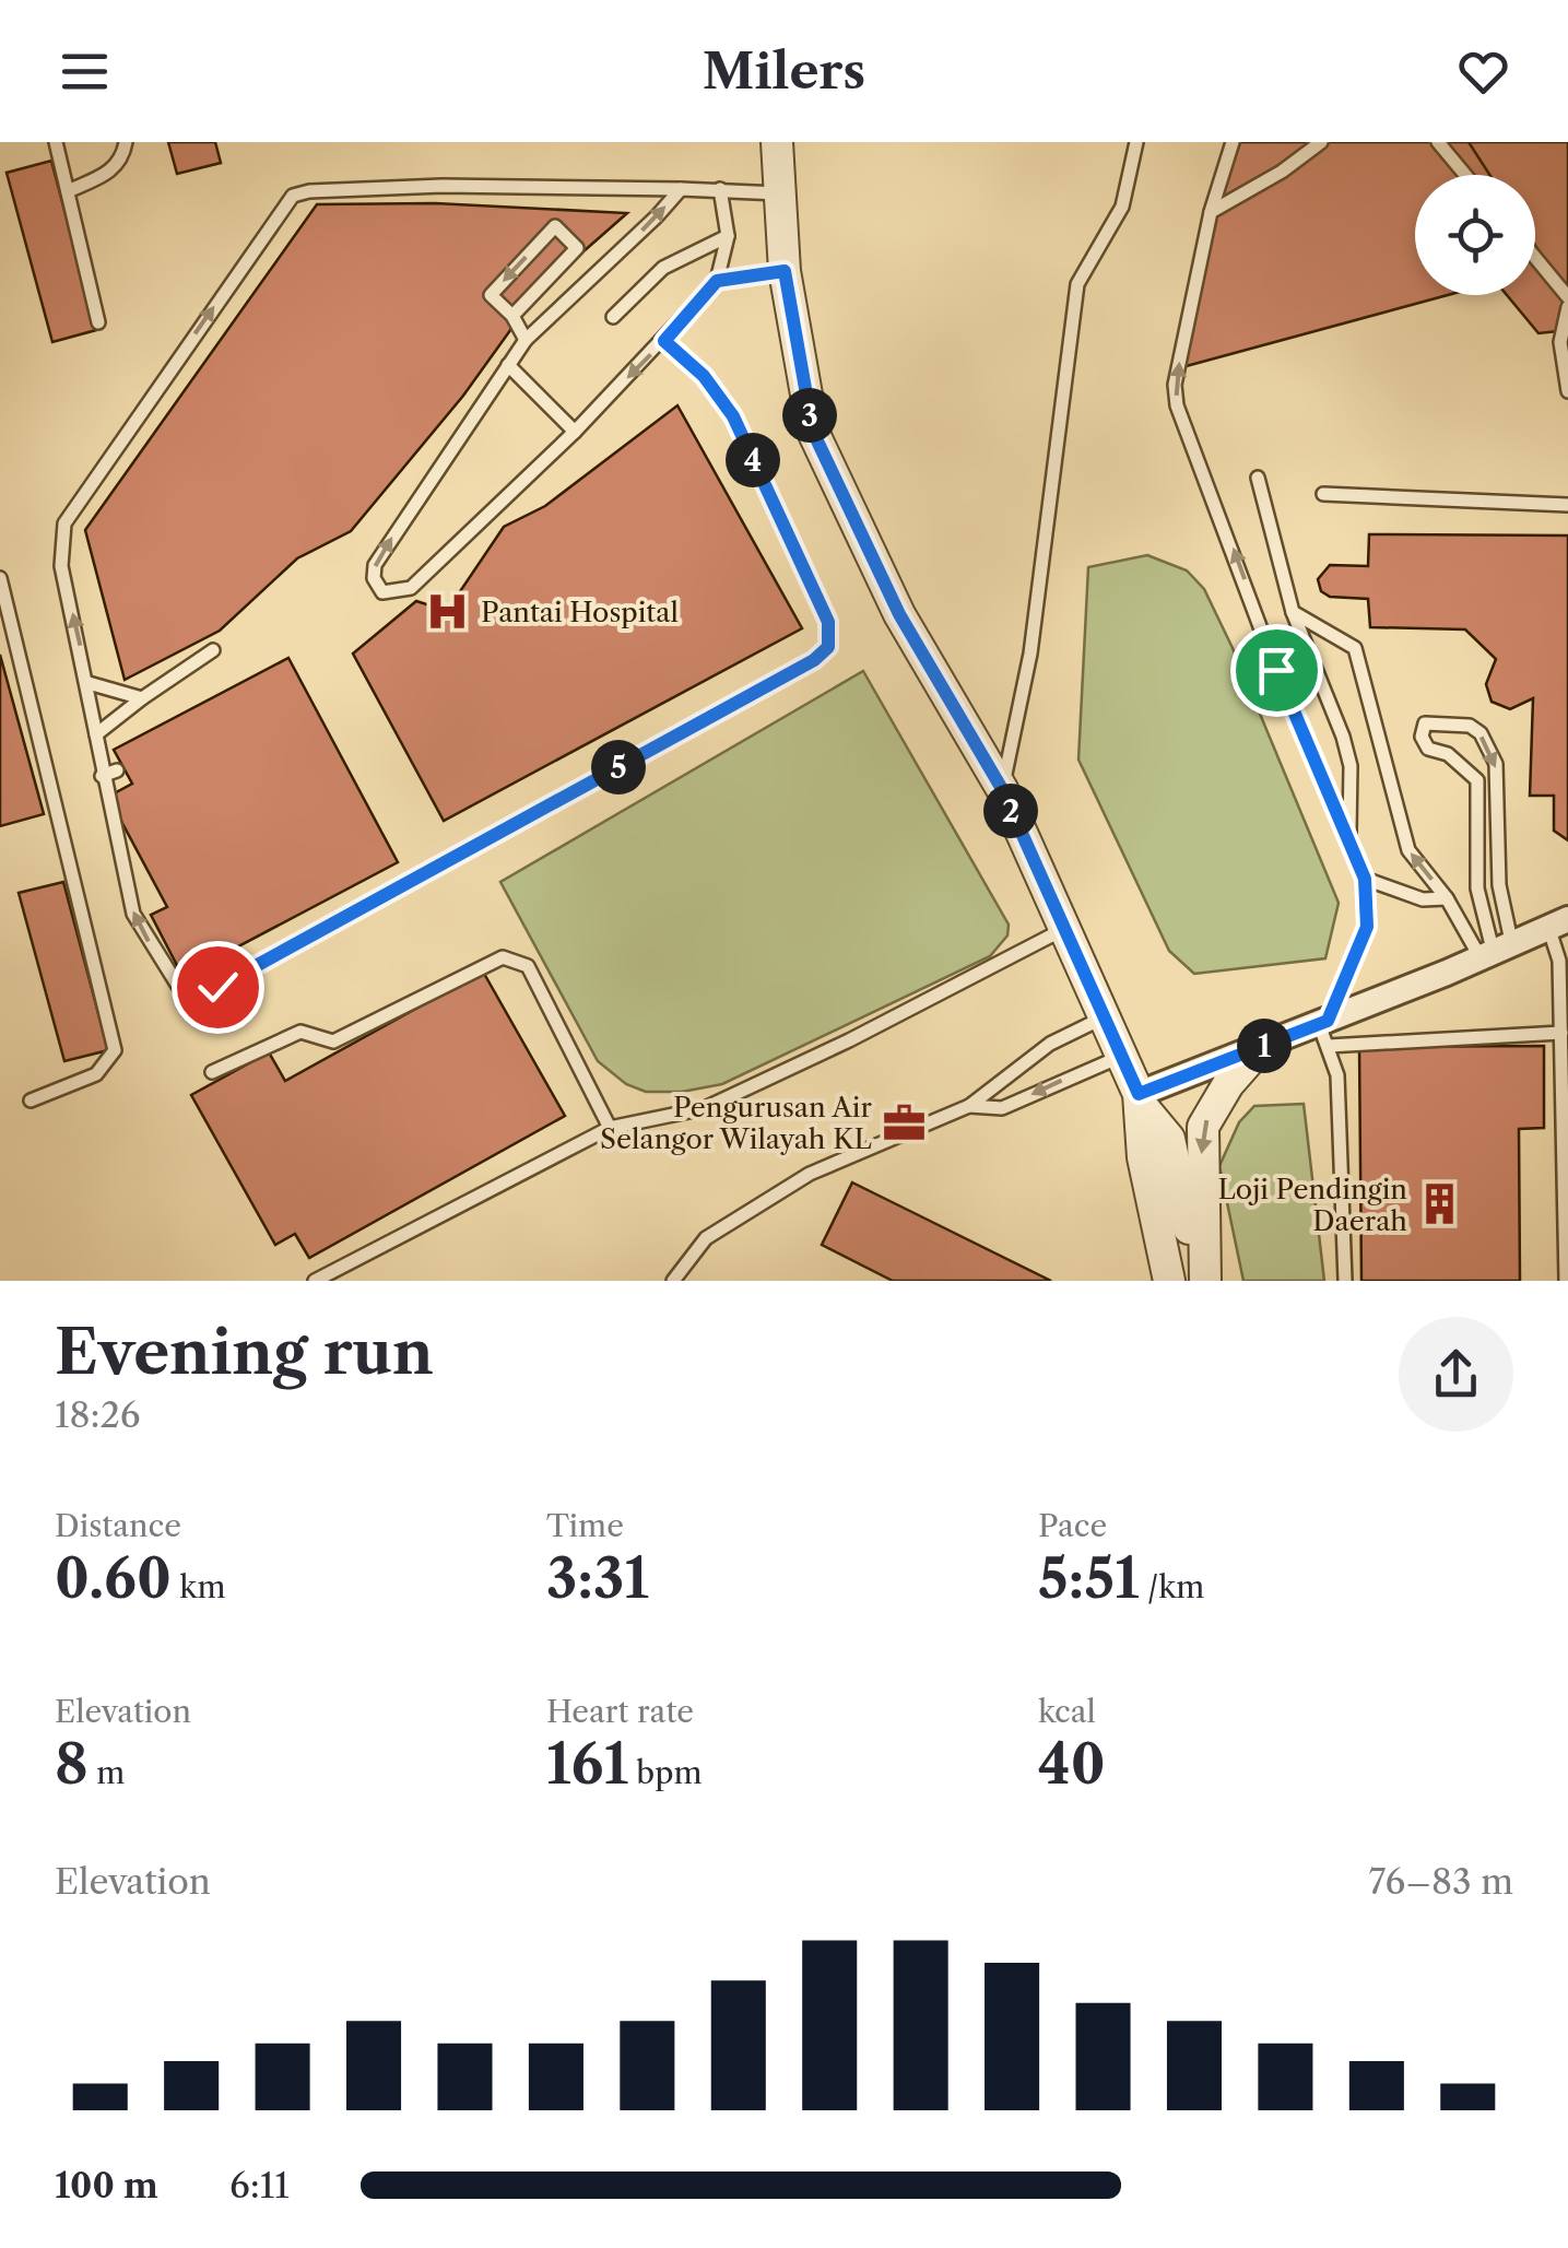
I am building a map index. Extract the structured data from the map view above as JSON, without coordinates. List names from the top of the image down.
{
  "places": {
    "hospital": ["Pantai Hospital"],
    "office": ["Pengurusan Air Selangor Wilayah KL"],
    "building": ["Loji Pendingin Daerah"]
  },
  "page": {
    "header": "Milers",
    "pins": [
      "3",
      "4",
      "5",
      "2",
      "1"
    ],
    "heading": ["Evening run", "18:26"],
    "stats": [
      ["Distance", "0.60 km"],
      ["Time", "3:31"],
      ["Pace", "5:51 /km"],
      ["Elevation", "8 m"],
      ["Heart rate", "161 bpm"],
      ["kcal", "40"]
    ],
    "chart": ["Elevation", "76–83 m"],
    "list": [
      {
        "name": "100 m",
        "note": "6:11"
      }
    ]
  }
}
